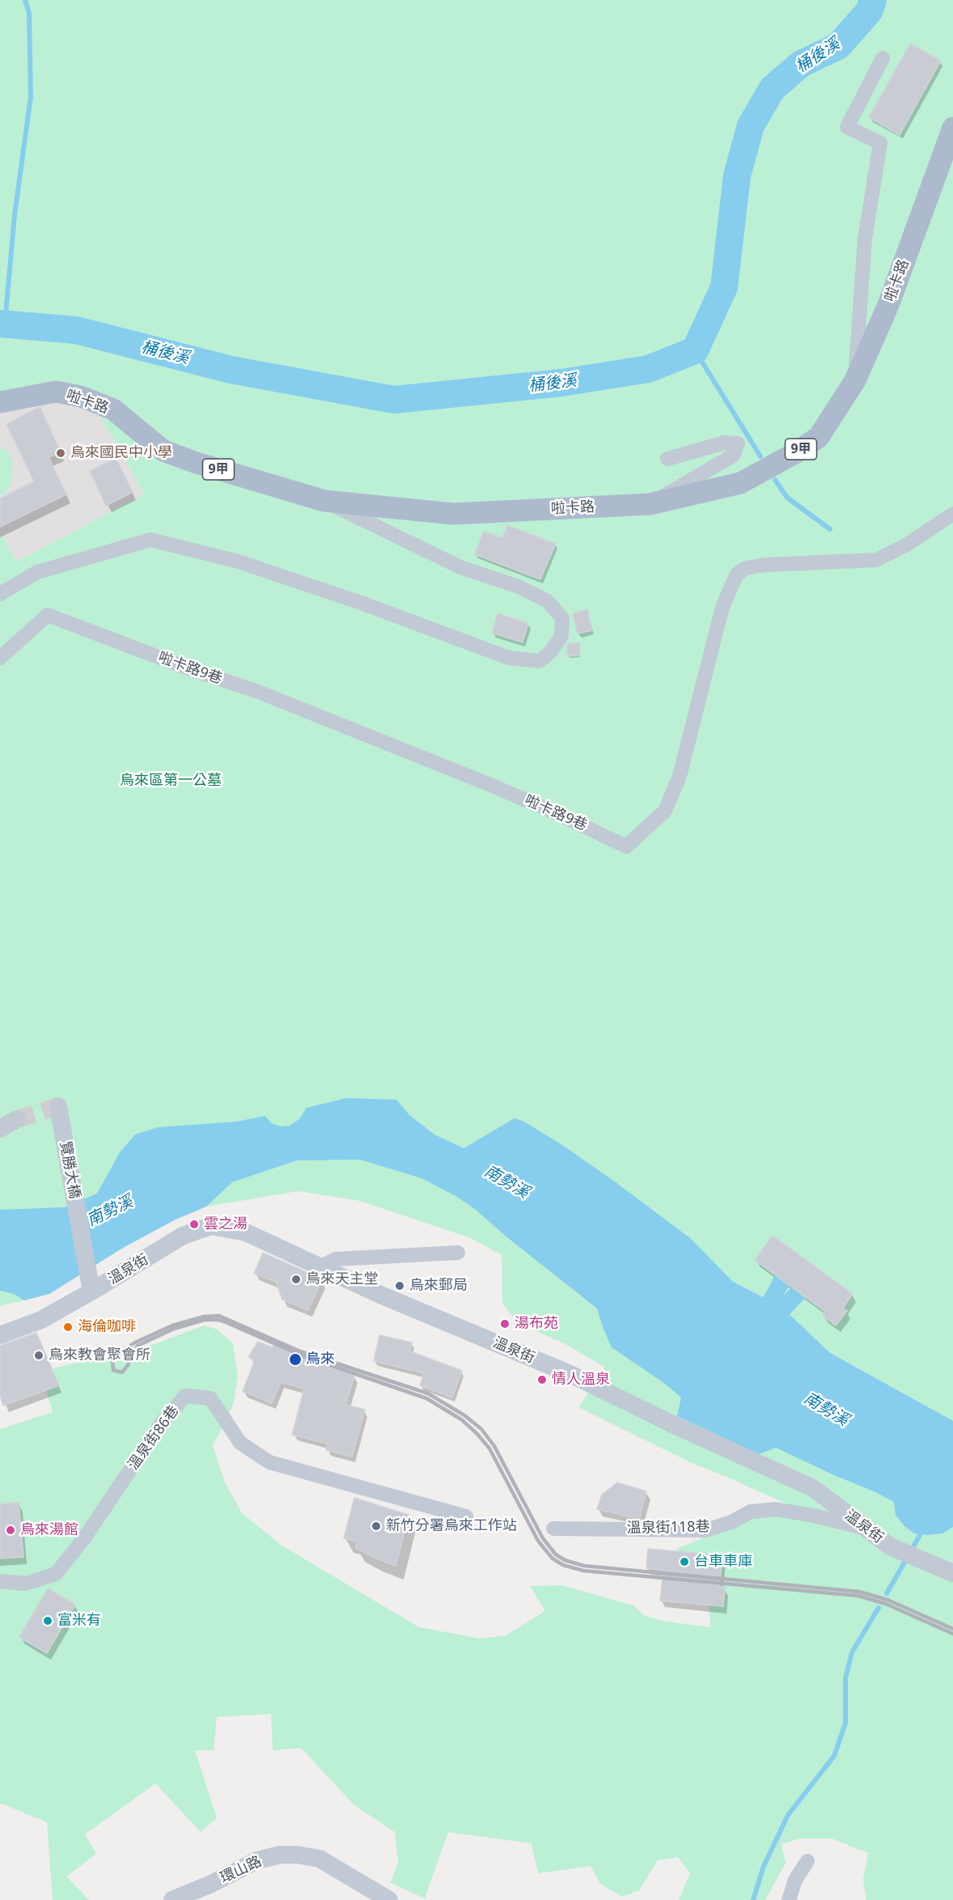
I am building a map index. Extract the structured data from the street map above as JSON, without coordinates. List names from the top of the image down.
{
  "streets": {
    "main road": ["啦卡路", "9甲"],
    "street": [
      "啦卡路9巷",
      "覽勝大橋",
      "溫泉街",
      "溫泉街86巷",
      "溫泉街118巷",
      "環山路"
    ]
  },
  "crossings": [
    ["覽勝大橋", "溫泉街"],
    ["溫泉街", "溫泉街118巷"]
  ],
  "water": ["桶後溪", "南勢溪"],
  "parks": ["烏來區第一公墓"],
  "places": [
    "烏來國民中小學",
    "雲之湯",
    "烏來天主堂",
    "烏來郵局",
    "湯布苑",
    "海倫咖啡",
    "烏來教會聚會所",
    "烏來",
    "情人溫泉",
    "新竹分署烏來工作站",
    "烏來湯館",
    "台車車庫",
    "富米有"
  ]
}
